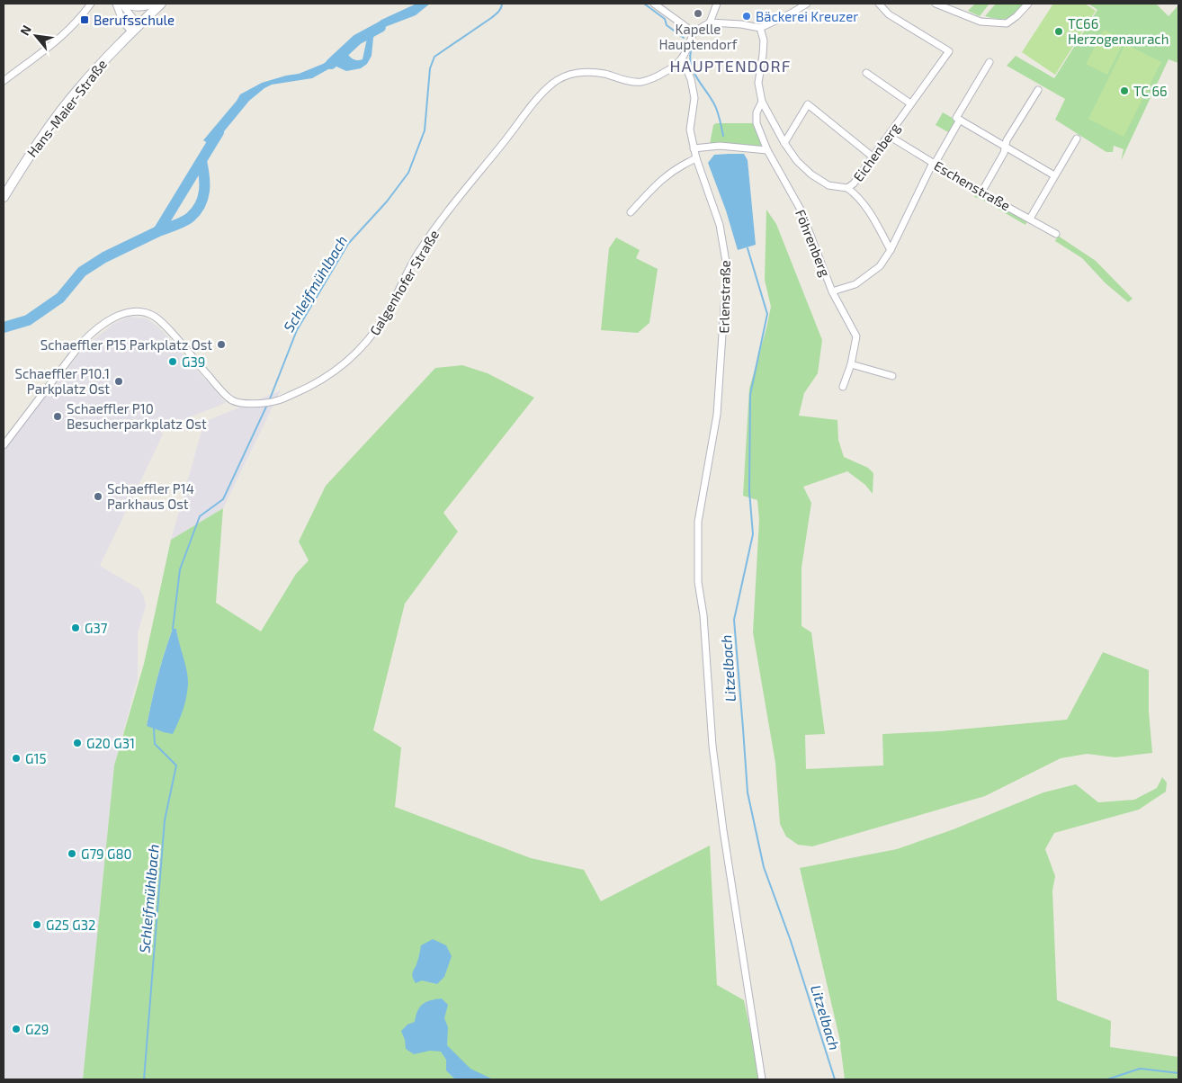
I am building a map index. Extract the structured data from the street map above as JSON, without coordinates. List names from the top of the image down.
{
  "streets": {
    "street": [
      "Hans-Maier-Straße",
      "Eichenberg",
      "Eschenstraße",
      "Föhrenberg",
      "Galgenhofer Straße",
      "Erlenstraße"
    ]
  },
  "crossings": [
    ["Eichenberg", "Eschenstraße"],
    ["Eichenberg", "Föhrenberg"],
    ["Galgenhofer Straße", "Erlenstraße"]
  ],
  "districts": ["HAUPTENDORF"],
  "water": ["Schleifmühlbach", "Litzelbach"],
  "places": {
    "other": [
      "Kapelle Hauptendorf",
      "Bäckerei Kreuzer",
      "TC66 Herzogenaurach",
      "TC 66",
      "Schaeffler P15 Parkplatz Ost",
      "G39",
      "Schaeffler P10.1 Parkplatz Ost",
      "Schaeffler P10 Besucherparkplatz Ost",
      "Schaeffler P14 Parkhaus Ost",
      "G37",
      "G20 G31",
      "G15",
      "G79 G80",
      "G25 G32",
      "G29"
    ],
    "transit": ["Berufsschule"]
  },
  "north": "top left"
}
